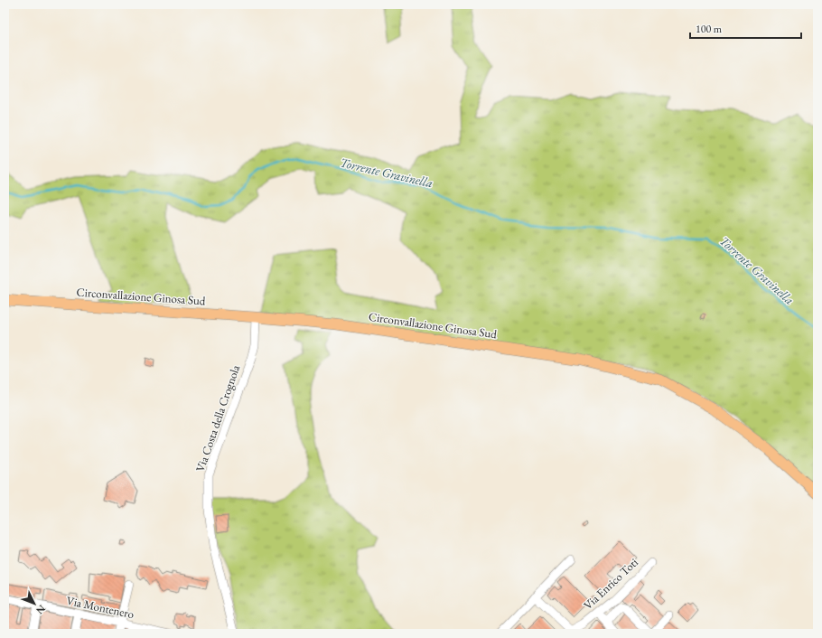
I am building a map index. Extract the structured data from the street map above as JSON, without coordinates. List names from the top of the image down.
{
  "streets": {
    "main road": ["Circonvallazione Ginosa Sud"],
    "street": ["Via Costa della Crognola", "Via Enrico Toti", "Via Montenero"]
  },
  "crossings": [
    ["Circonvallazione Ginosa Sud", "Via Costa della Crognola"]
  ],
  "water": ["Torrente Gravinella"],
  "scale_bar": "100 m",
  "north": "bottom right"
}
